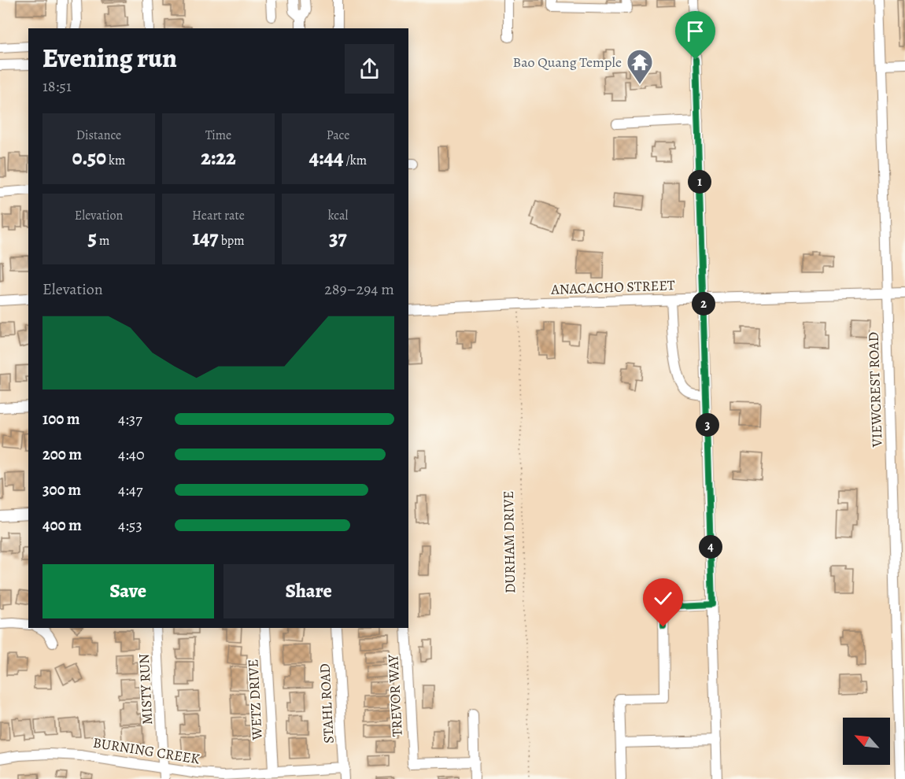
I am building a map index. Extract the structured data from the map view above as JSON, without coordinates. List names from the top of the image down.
{
  "streets": {
    "street": [
      "ANACACHO STREET",
      "VIEWCREST ROAD",
      "MISTY RUN",
      "TREVOR WAY",
      "WETZ DRIVE",
      "STAHL ROAD",
      "BURNING CREEK"
    ],
    "path": ["DURHAM DRIVE"]
  },
  "crossings": [
    ["ANACACHO STREET", "VIEWCREST ROAD"],
    ["ANACACHO STREET", "DURHAM DRIVE"],
    ["MISTY RUN", "BURNING CREEK"],
    ["WETZ DRIVE", "BURNING CREEK"],
    ["STAHL ROAD", "BURNING CREEK"]
  ],
  "places": {
    "temple": ["Bao Quang Temple"]
  },
  "north": "top left",
  "page": {
    "heading": ["Evening run", "18:51"],
    "stats": [
      ["Distance", "0.50 km"],
      ["Time", "2:22"],
      ["Pace", "4:44 /km"],
      ["Elevation", "5 m"],
      ["Heart rate", "147 bpm"],
      ["kcal", "37"]
    ],
    "pins": [
      "1",
      "2",
      "3",
      "4"
    ],
    "chart": ["Elevation", "289–294 m"],
    "list": [
      {
        "name": "100 m",
        "note": "4:37"
      },
      {
        "name": "200 m",
        "note": "4:40"
      },
      {
        "name": "300 m",
        "note": "4:47"
      },
      {
        "name": "400 m",
        "note": "4:53"
      }
    ],
    "buttons": ["Save", "Share"]
  }
}
